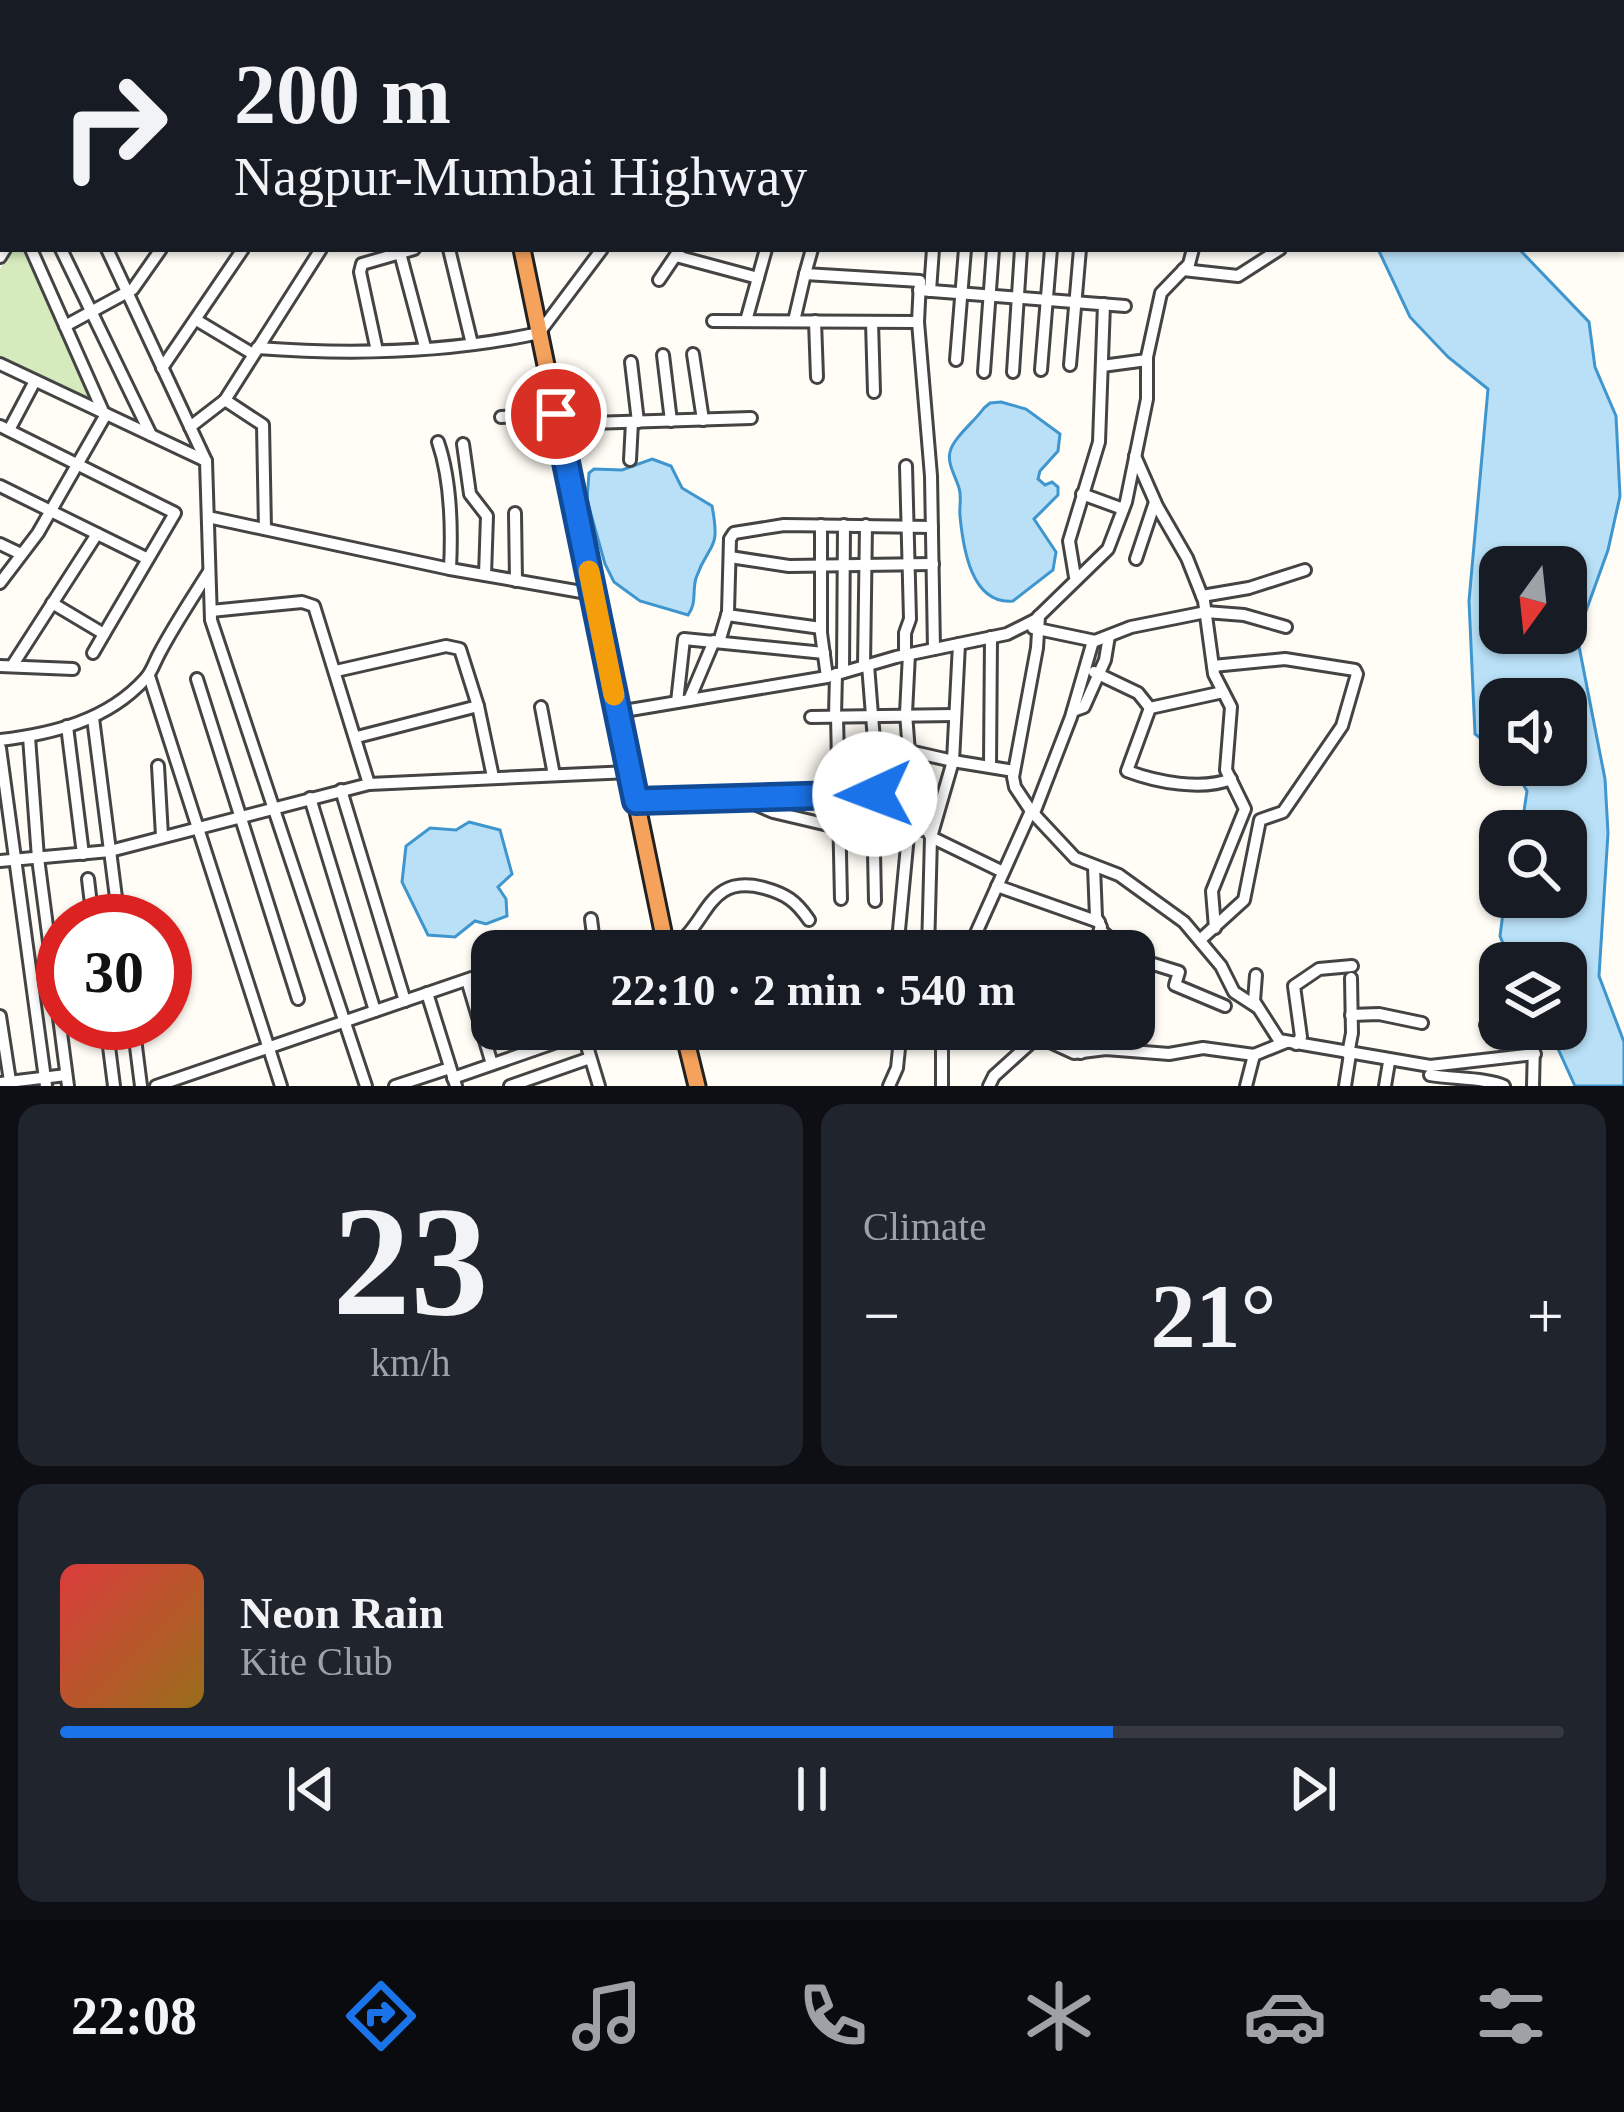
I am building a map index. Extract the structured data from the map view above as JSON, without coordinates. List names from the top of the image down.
{
  "north": "bottom",
  "page": {
    "turn": ["200 m", "Nagpur-Mumbai Highway"],
    "limit": "30",
    "trip": "22:10 · 2 min · 540 m",
    "tile": [
      ["23", "km/h"],
      "Climate"
    ],
    "heat": ["−", "21°", "+"],
    "song": ["Neon Rain", "Kite Club"],
    "tabs": "22:08"
  }
}
